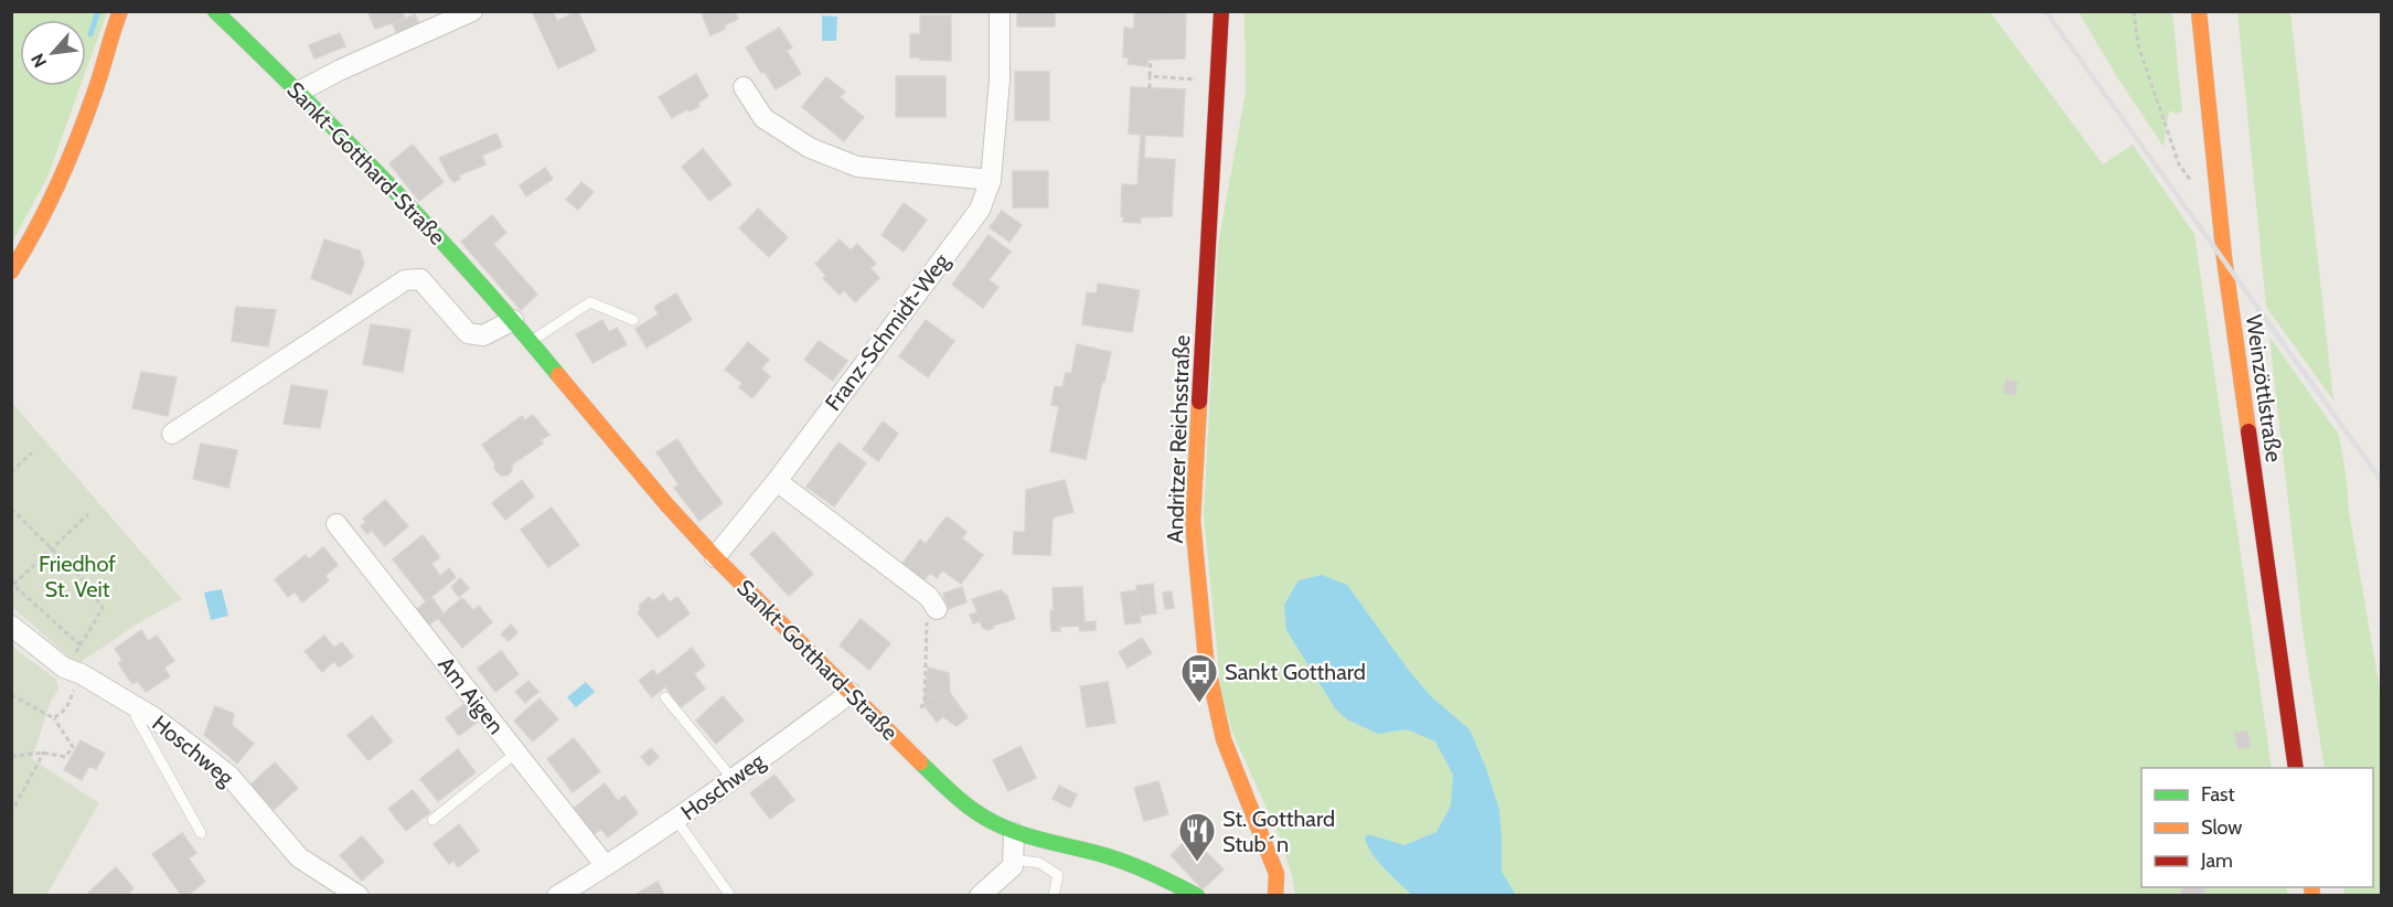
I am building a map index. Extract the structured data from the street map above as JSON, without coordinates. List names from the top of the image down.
{
  "streets": {
    "main road": ["Sankt-Gotthard-Straße", "Weinzöttlstraße", "Andritzer Reichsstraße"],
    "street": ["Franz-Schmidt-Weg", "Am Aigen", "Hoschweg"]
  },
  "crossings": [
    ["Sankt-Gotthard-Straße", "Franz-Schmidt-Weg"],
    ["Sankt-Gotthard-Straße", "Hoschweg"],
    ["Am Aigen", "Hoschweg"]
  ],
  "parks": ["Friedhof St. Veit"],
  "places": {
    "bus stop": ["Sankt Gotthard"],
    "restaurant": ["St. Gotthard Stub´n"]
  },
  "legend": ["Fast", "Slow", "Jam"],
  "north": "bottom left"
}
